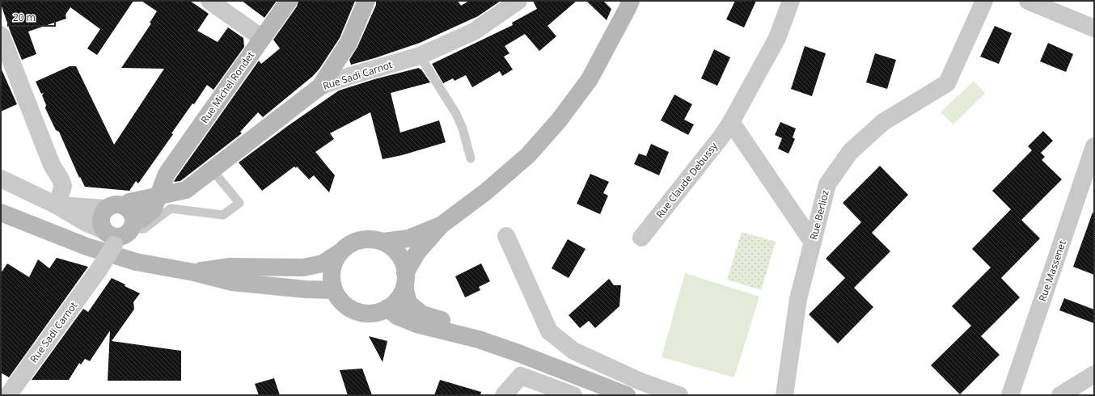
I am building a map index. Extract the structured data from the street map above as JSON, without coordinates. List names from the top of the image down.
{
  "streets": {
    "main road": ["Rue Sadi Carnot", "Rue Michel Rondet"],
    "street": ["Rue Claude Debussy", "Rue Berlioz", "Rue Massenet"]
  },
  "crossings": [
    ["Rue Sadi Carnot", "Rue Michel Rondet"]
  ],
  "scale_bar": "20 m"
}
